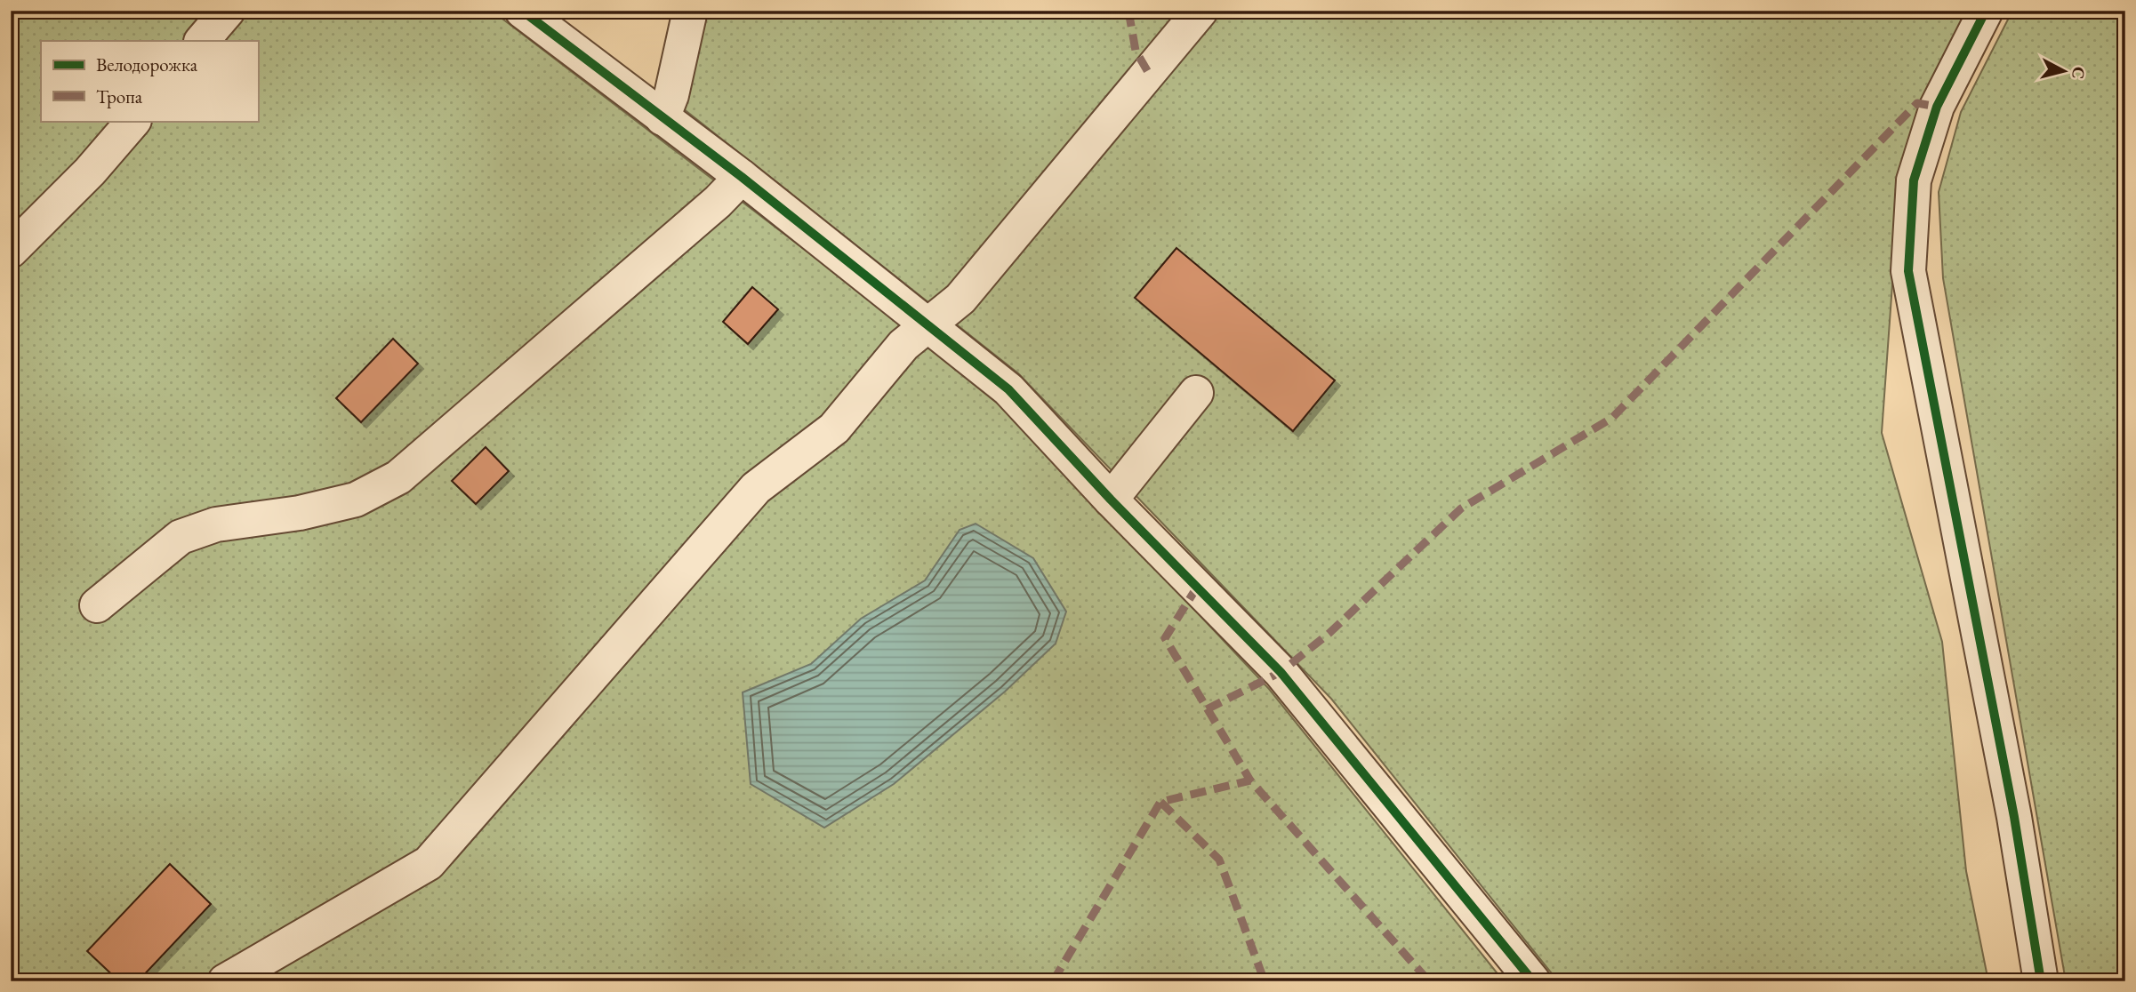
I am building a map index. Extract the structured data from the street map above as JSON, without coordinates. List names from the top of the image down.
{
  "legend": ["Велодорожка", "Тропа"],
  "north": "right"
}
